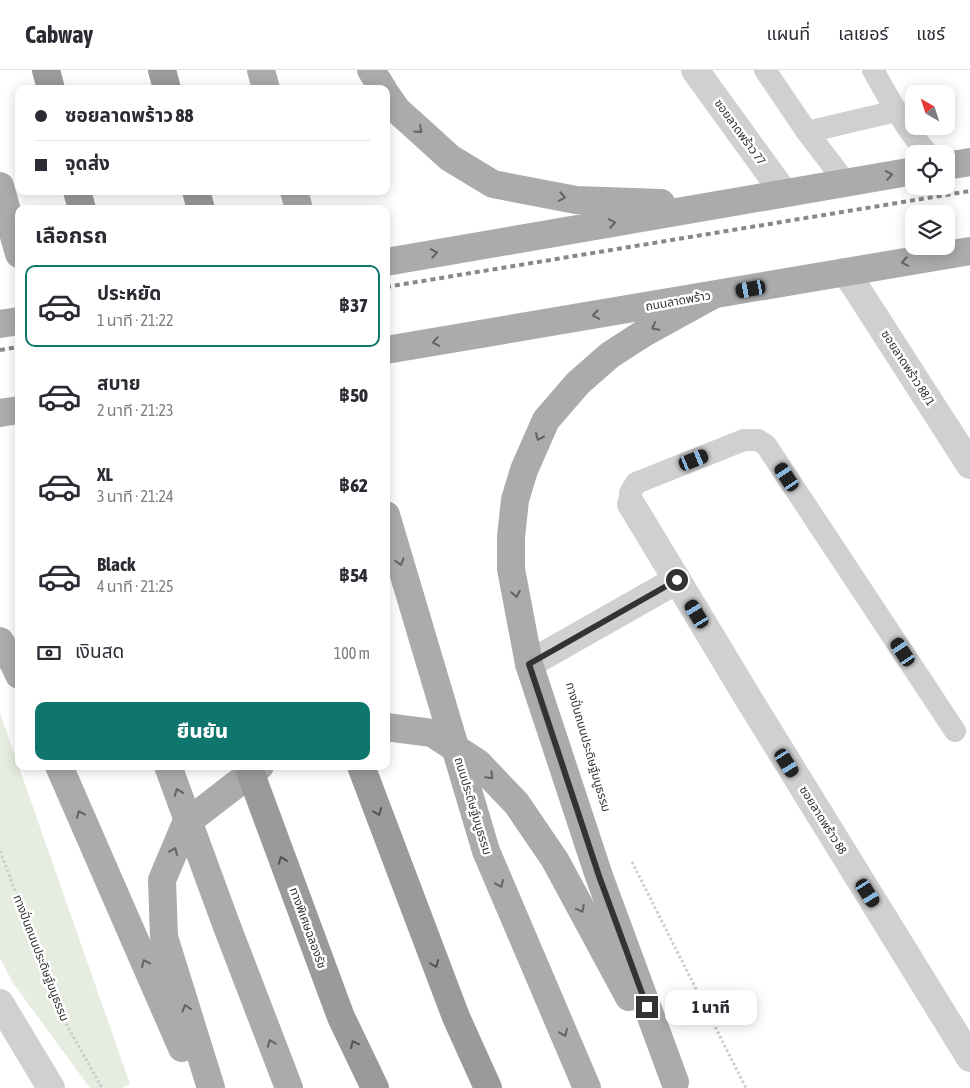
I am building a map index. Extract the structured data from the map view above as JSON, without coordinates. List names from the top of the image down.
{
  "streets": {
    "highway": ["ทางพิเศษฉลองรัช"],
    "main road": ["ถนนลาดพร้าว", "ถนนประดิษฐ์มนูธรรม"],
    "street": ["ซอยลาดพร้าว 77", "ซอยลาดพร้าว 88/1", "ซอยลาดพร้าว 88"],
    "path": ["ทางปั่นถนนประดิษฐ์มนูธรรม"]
  },
  "crossings": [
    ["ถนนลาดพร้าว", "ซอยลาดพร้าว 88/1"]
  ],
  "north": "top left",
  "page": {
    "header": "Cabway",
    "nav": ["แผนที่", "เลเยอร์", "แชร์"],
    "banner": ["ซอยลาดพร้าว 88", "จุดส่ง"],
    "heading": "เลือกรถ",
    "list": [
      {
        "name": "ประหยัด",
        "note": "1 นาที · 21:22",
        "value": "฿37"
      },
      {
        "name": "สบาย",
        "note": "2 นาที · 21:23",
        "value": "฿50"
      },
      {
        "name": "XL",
        "note": "3 นาที · 21:24",
        "value": "฿62"
      },
      {
        "name": "Black",
        "note": "4 นาที · 21:25",
        "value": "฿54"
      }
    ],
    "pay": ["เงินสด", "100 m"],
    "buttons": "ยืนยัน",
    "bubble": "1 นาที"
  }
}
